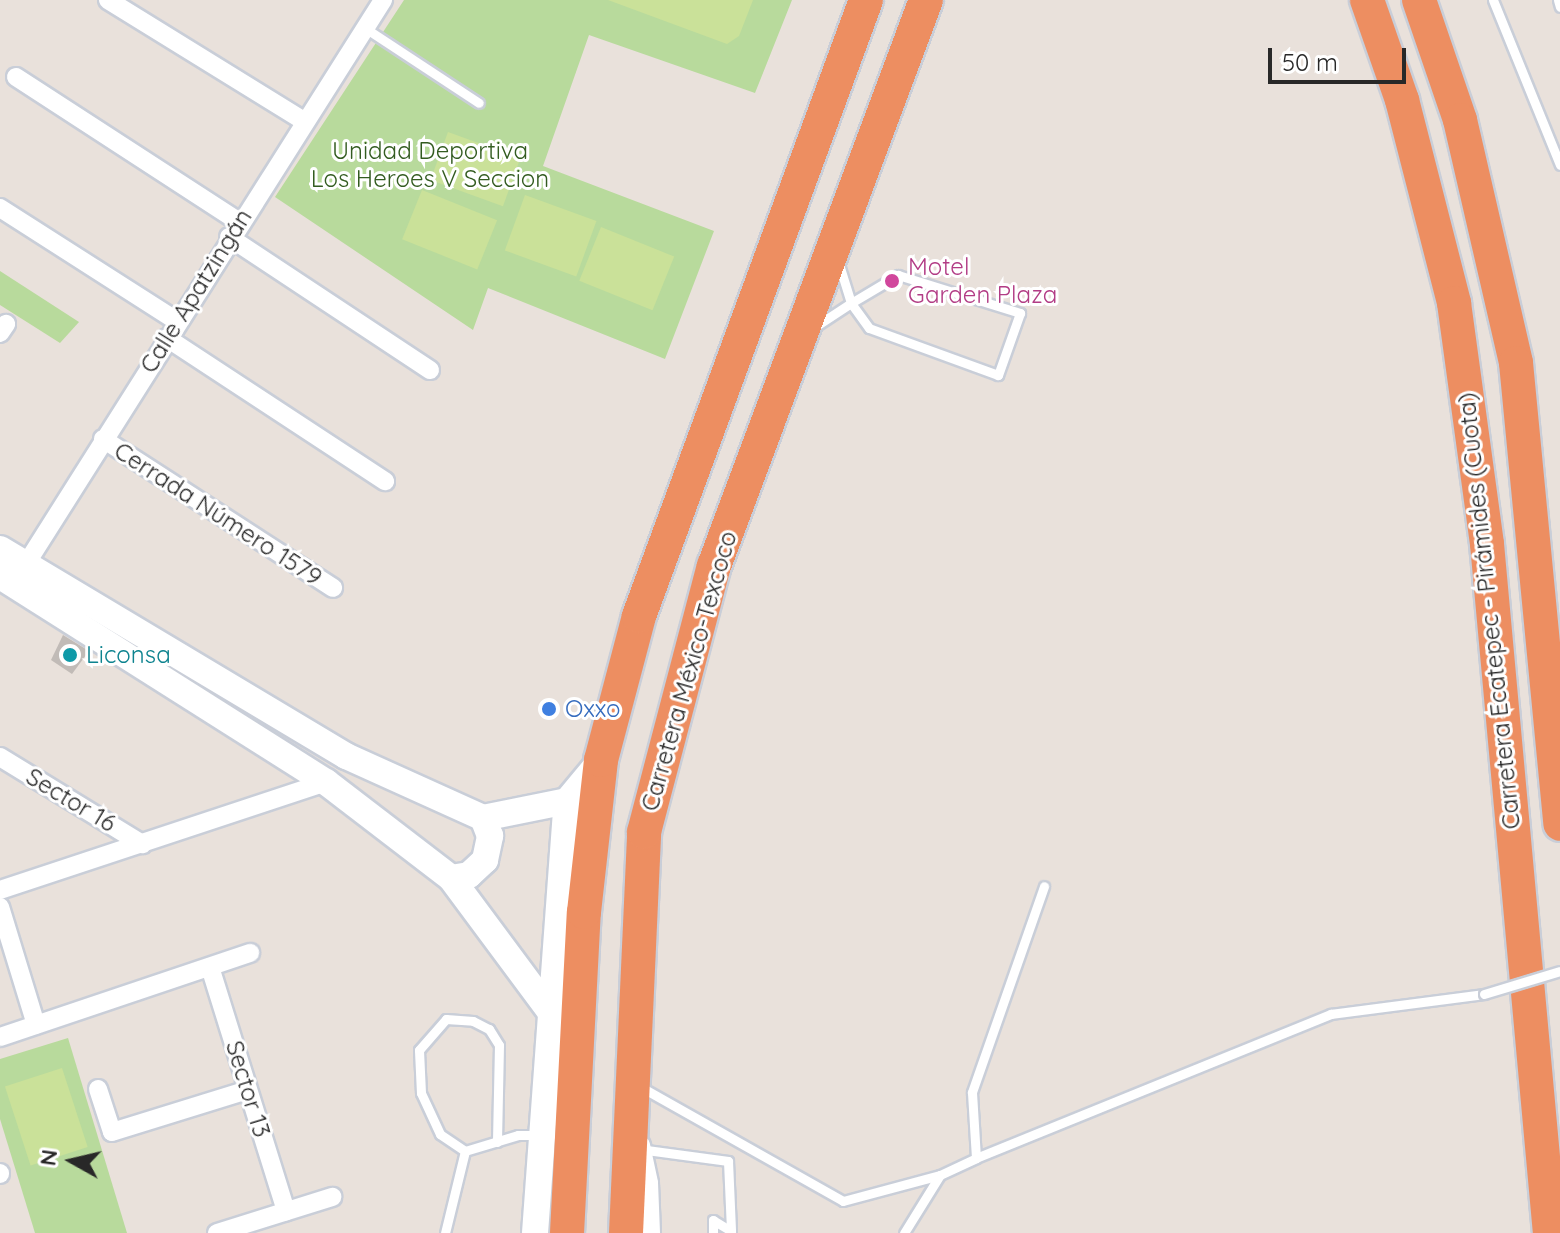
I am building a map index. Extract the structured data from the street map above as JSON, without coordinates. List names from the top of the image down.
{
  "streets": {
    "highway": ["Carretera Ecatepec - Pirámides (Cuota)", "Carretera México-Texcoco"],
    "street": [
      "Calle Apatzingán",
      "Cerrada Número 1579",
      "Sector 16",
      "Sector 13"
    ]
  },
  "crossings": [
    ["Calle Apatzingán", "Cerrada Número 1579"]
  ],
  "parks": ["Unidad Deportiva Los Heroes V Seccion"],
  "places": ["Motel Garden Plaza", "Liconsa", "Oxxo"],
  "scale_bar": "50 m",
  "north": "left"
}
